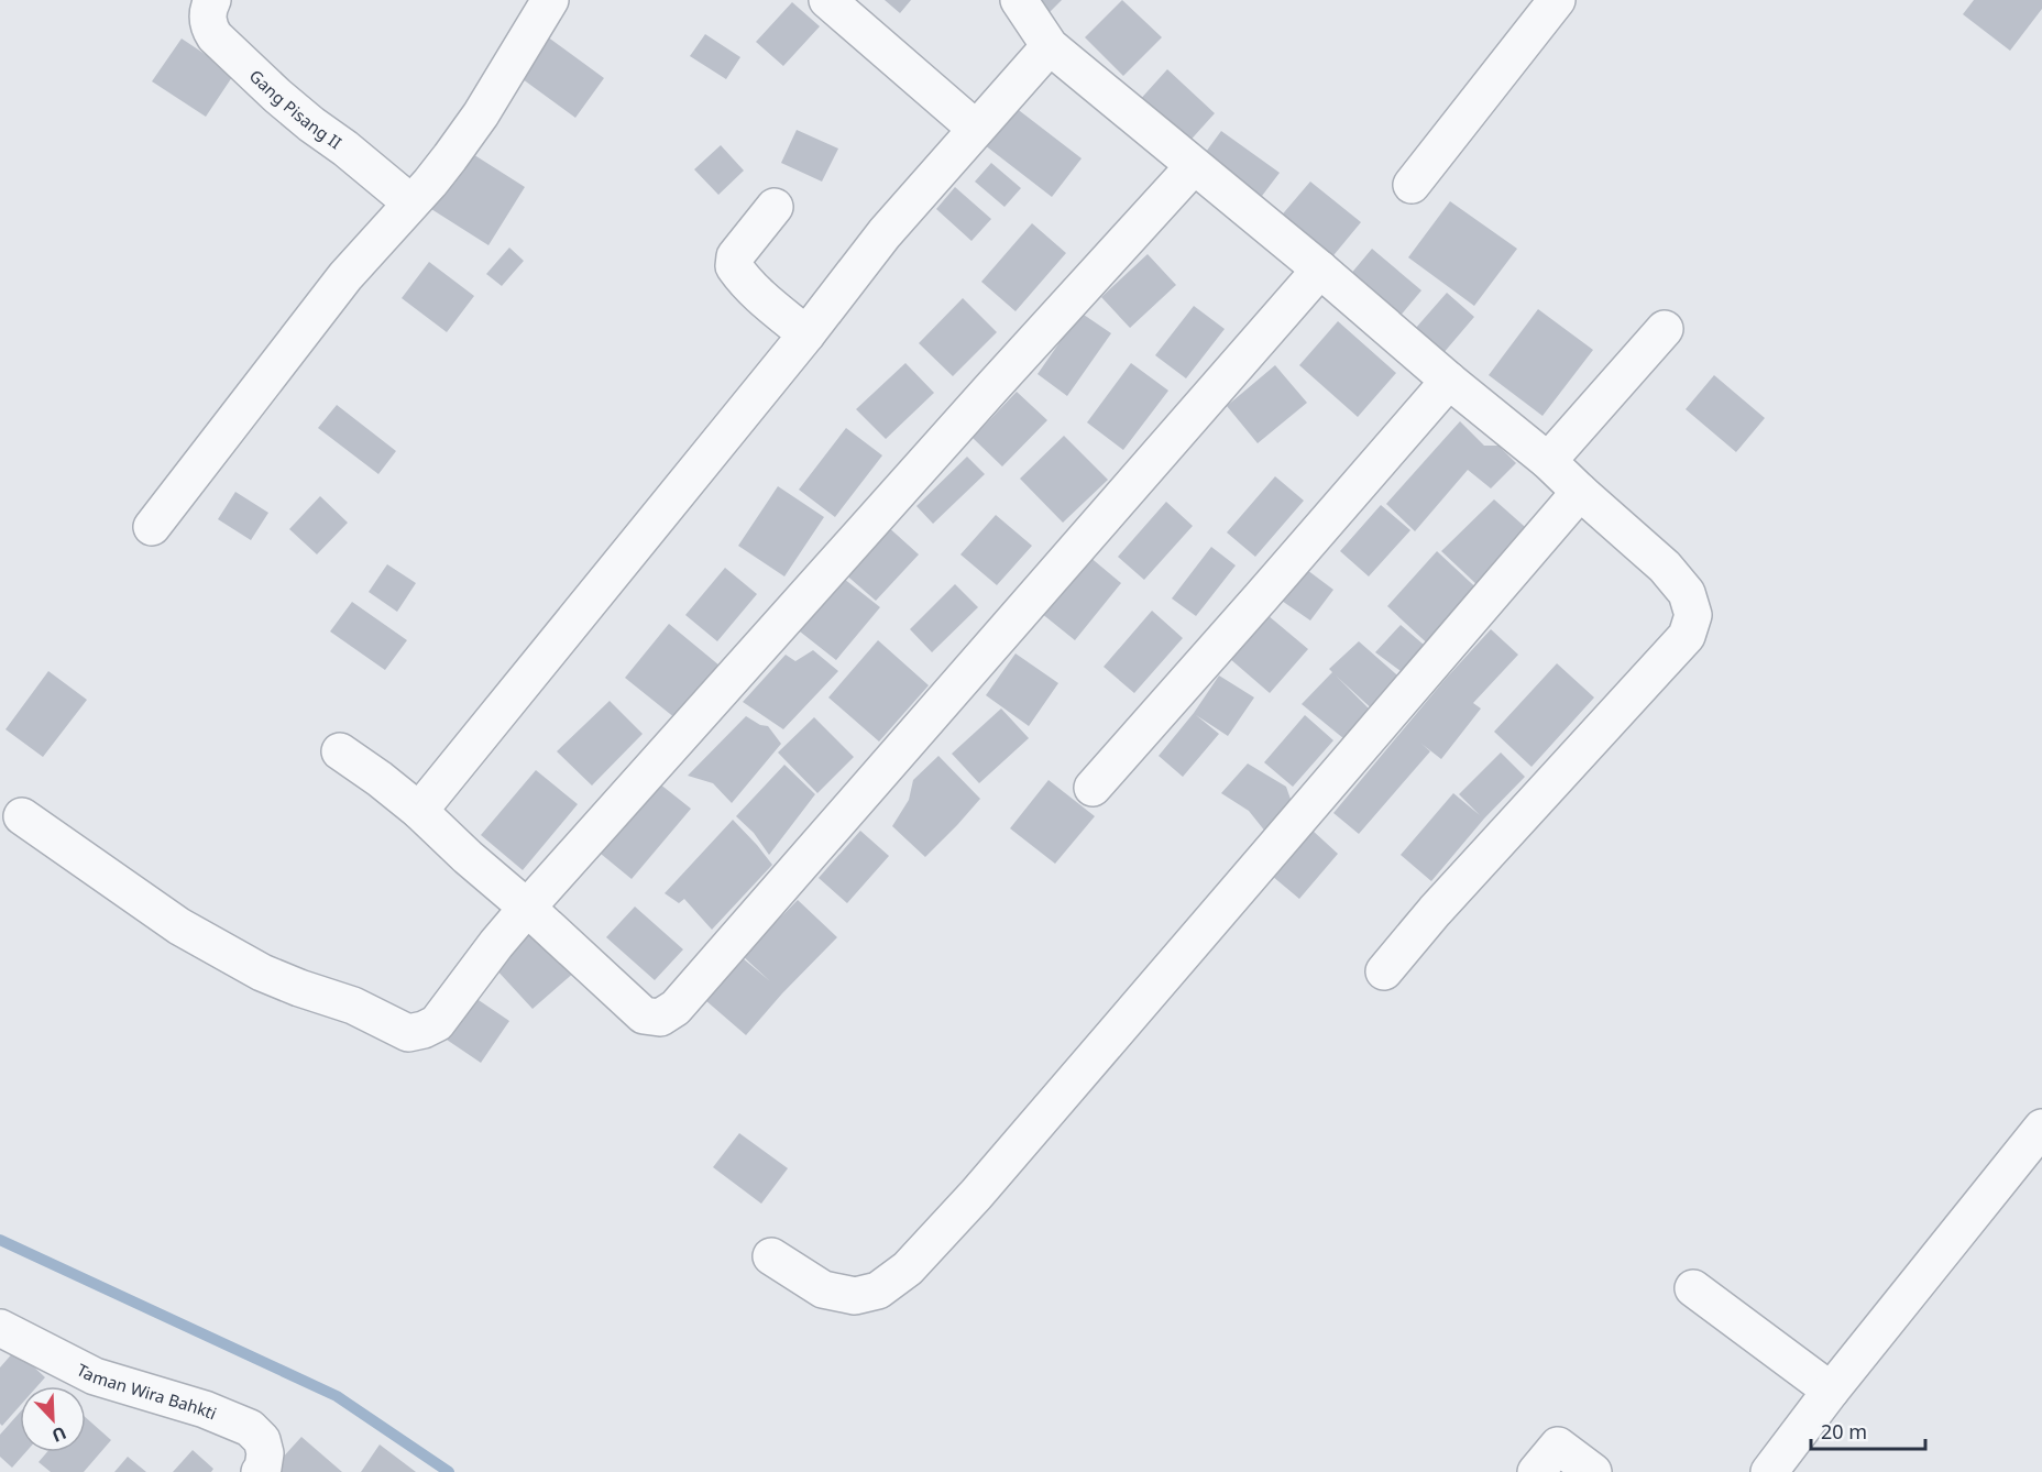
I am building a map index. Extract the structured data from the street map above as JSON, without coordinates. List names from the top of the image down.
{
  "streets": {
    "street": ["Gang Pisang II", "Taman Wira Bahkti"]
  },
  "scale_bar": "20 m",
  "north": "bottom right"
}
